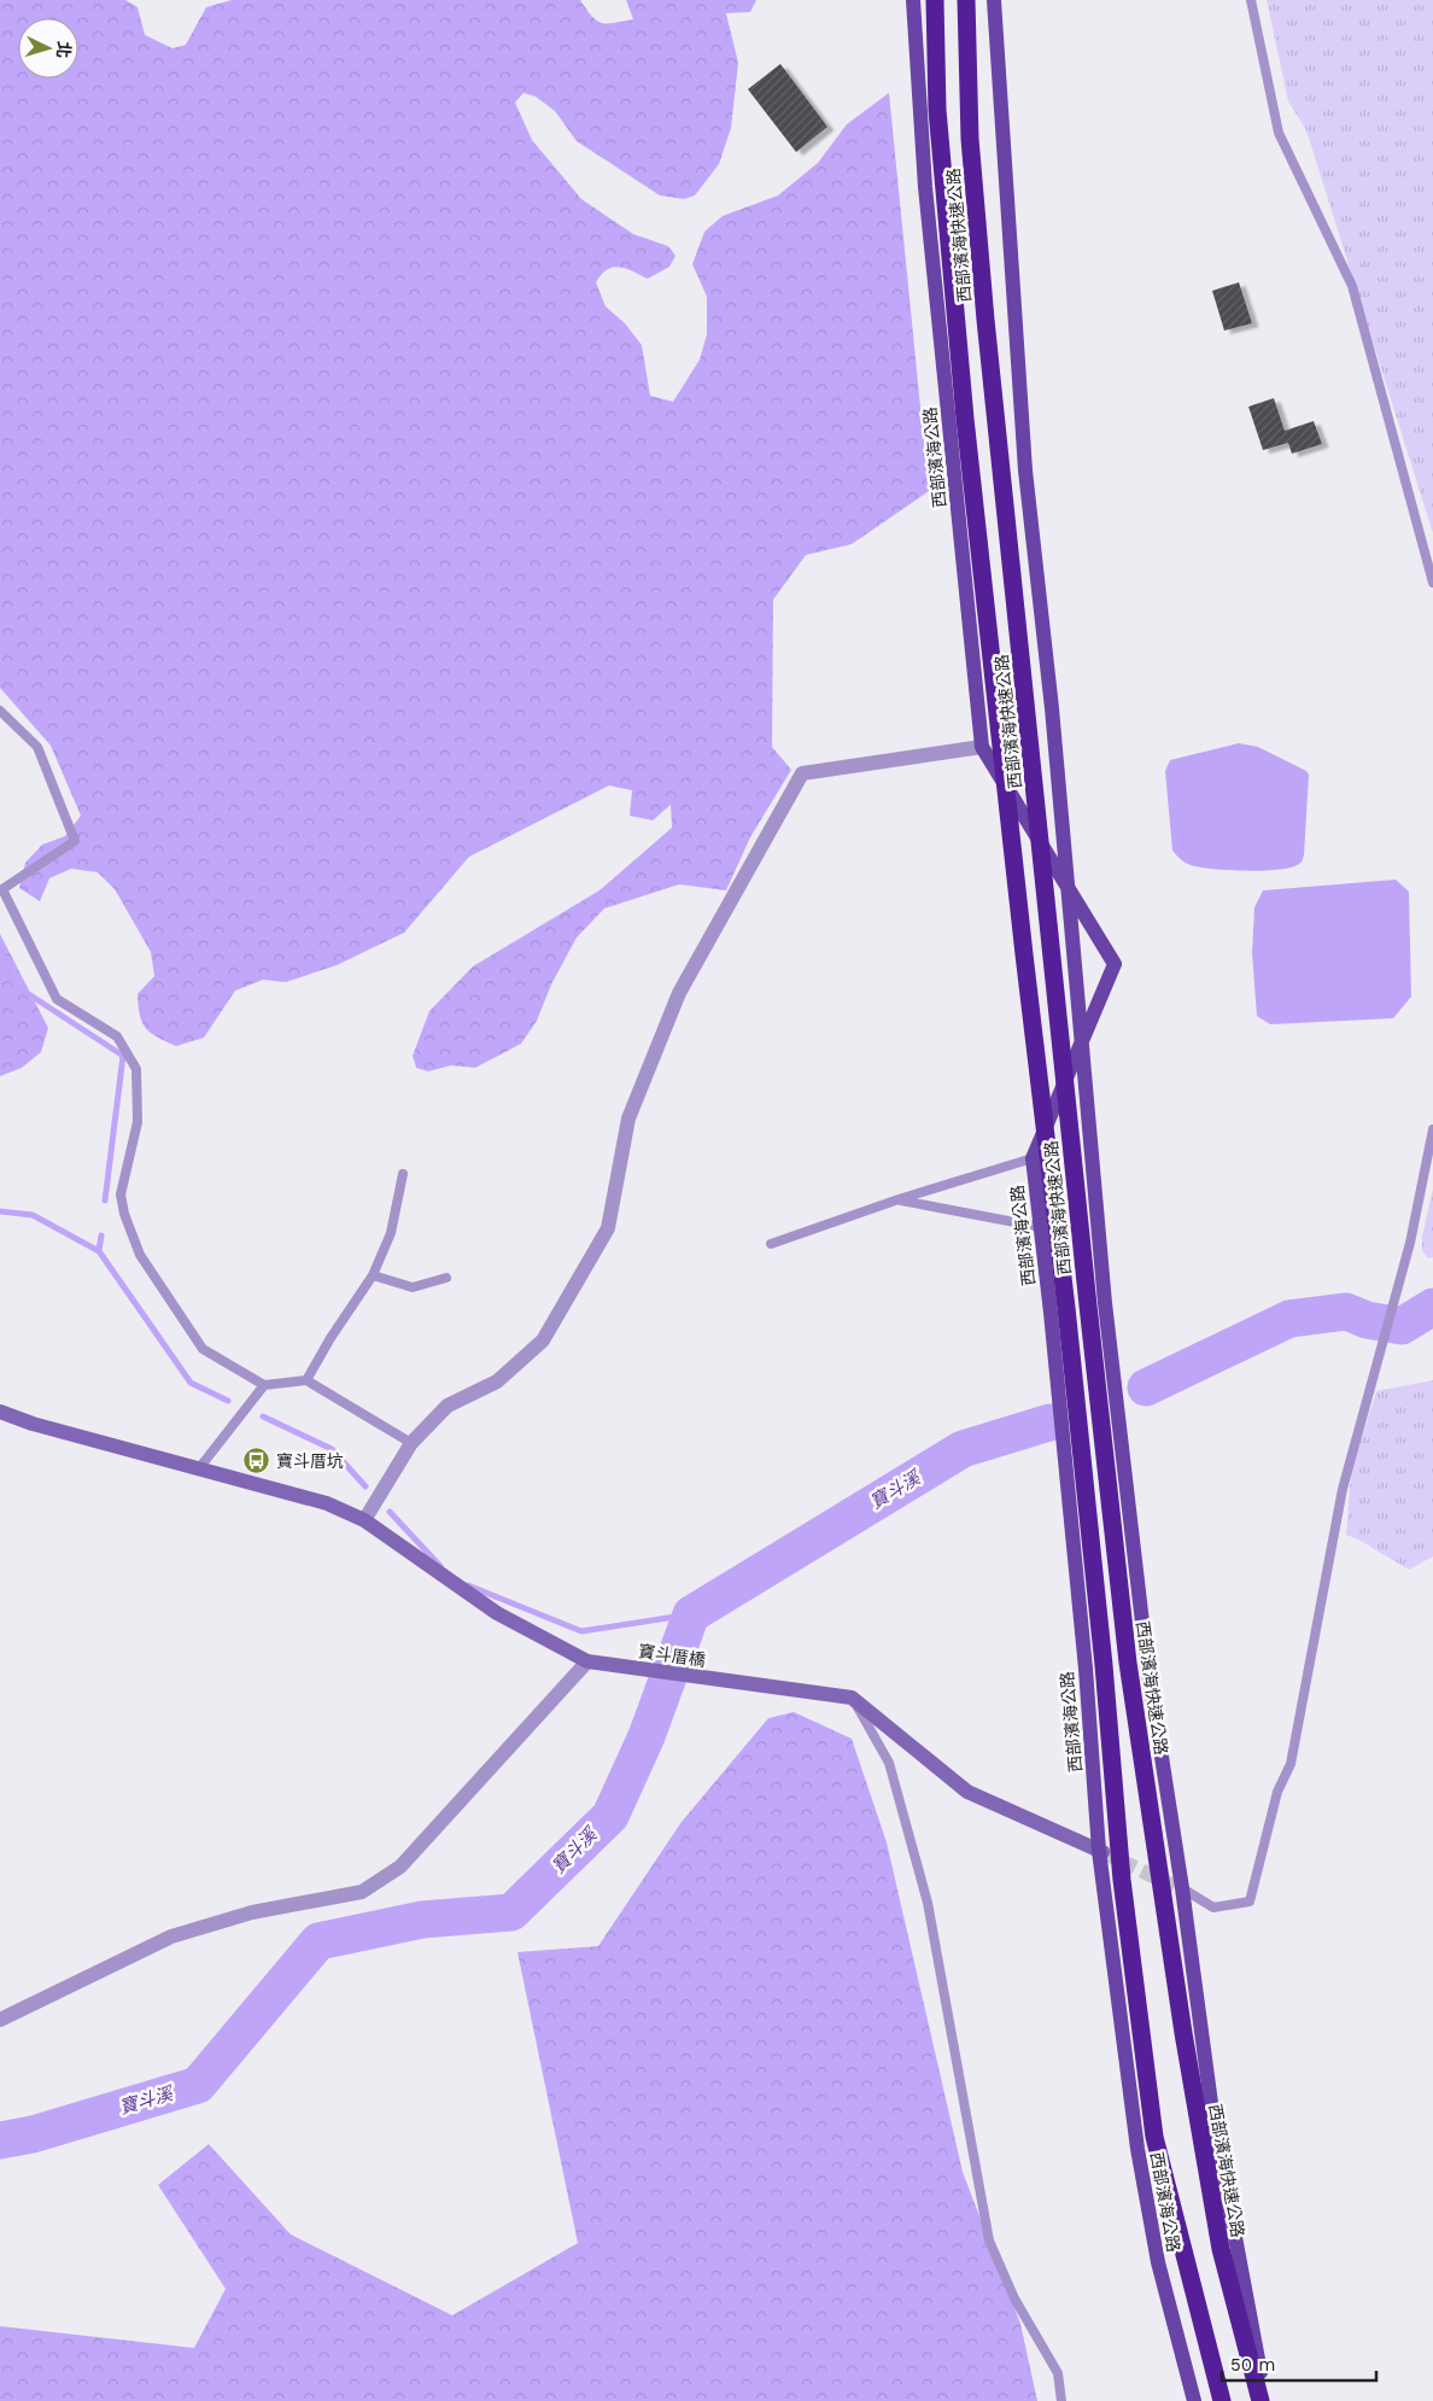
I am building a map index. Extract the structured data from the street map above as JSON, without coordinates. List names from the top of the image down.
{
  "streets": {
    "highway": ["西部濱海快速公路"],
    "main road": ["西部濱海公路"],
    "street": ["寶斗厝橋"]
  },
  "water": ["寶斗溪"],
  "places": {
    "bus stop": ["寶斗厝坑"]
  },
  "scale_bar": "50 m",
  "north": "right"
}
